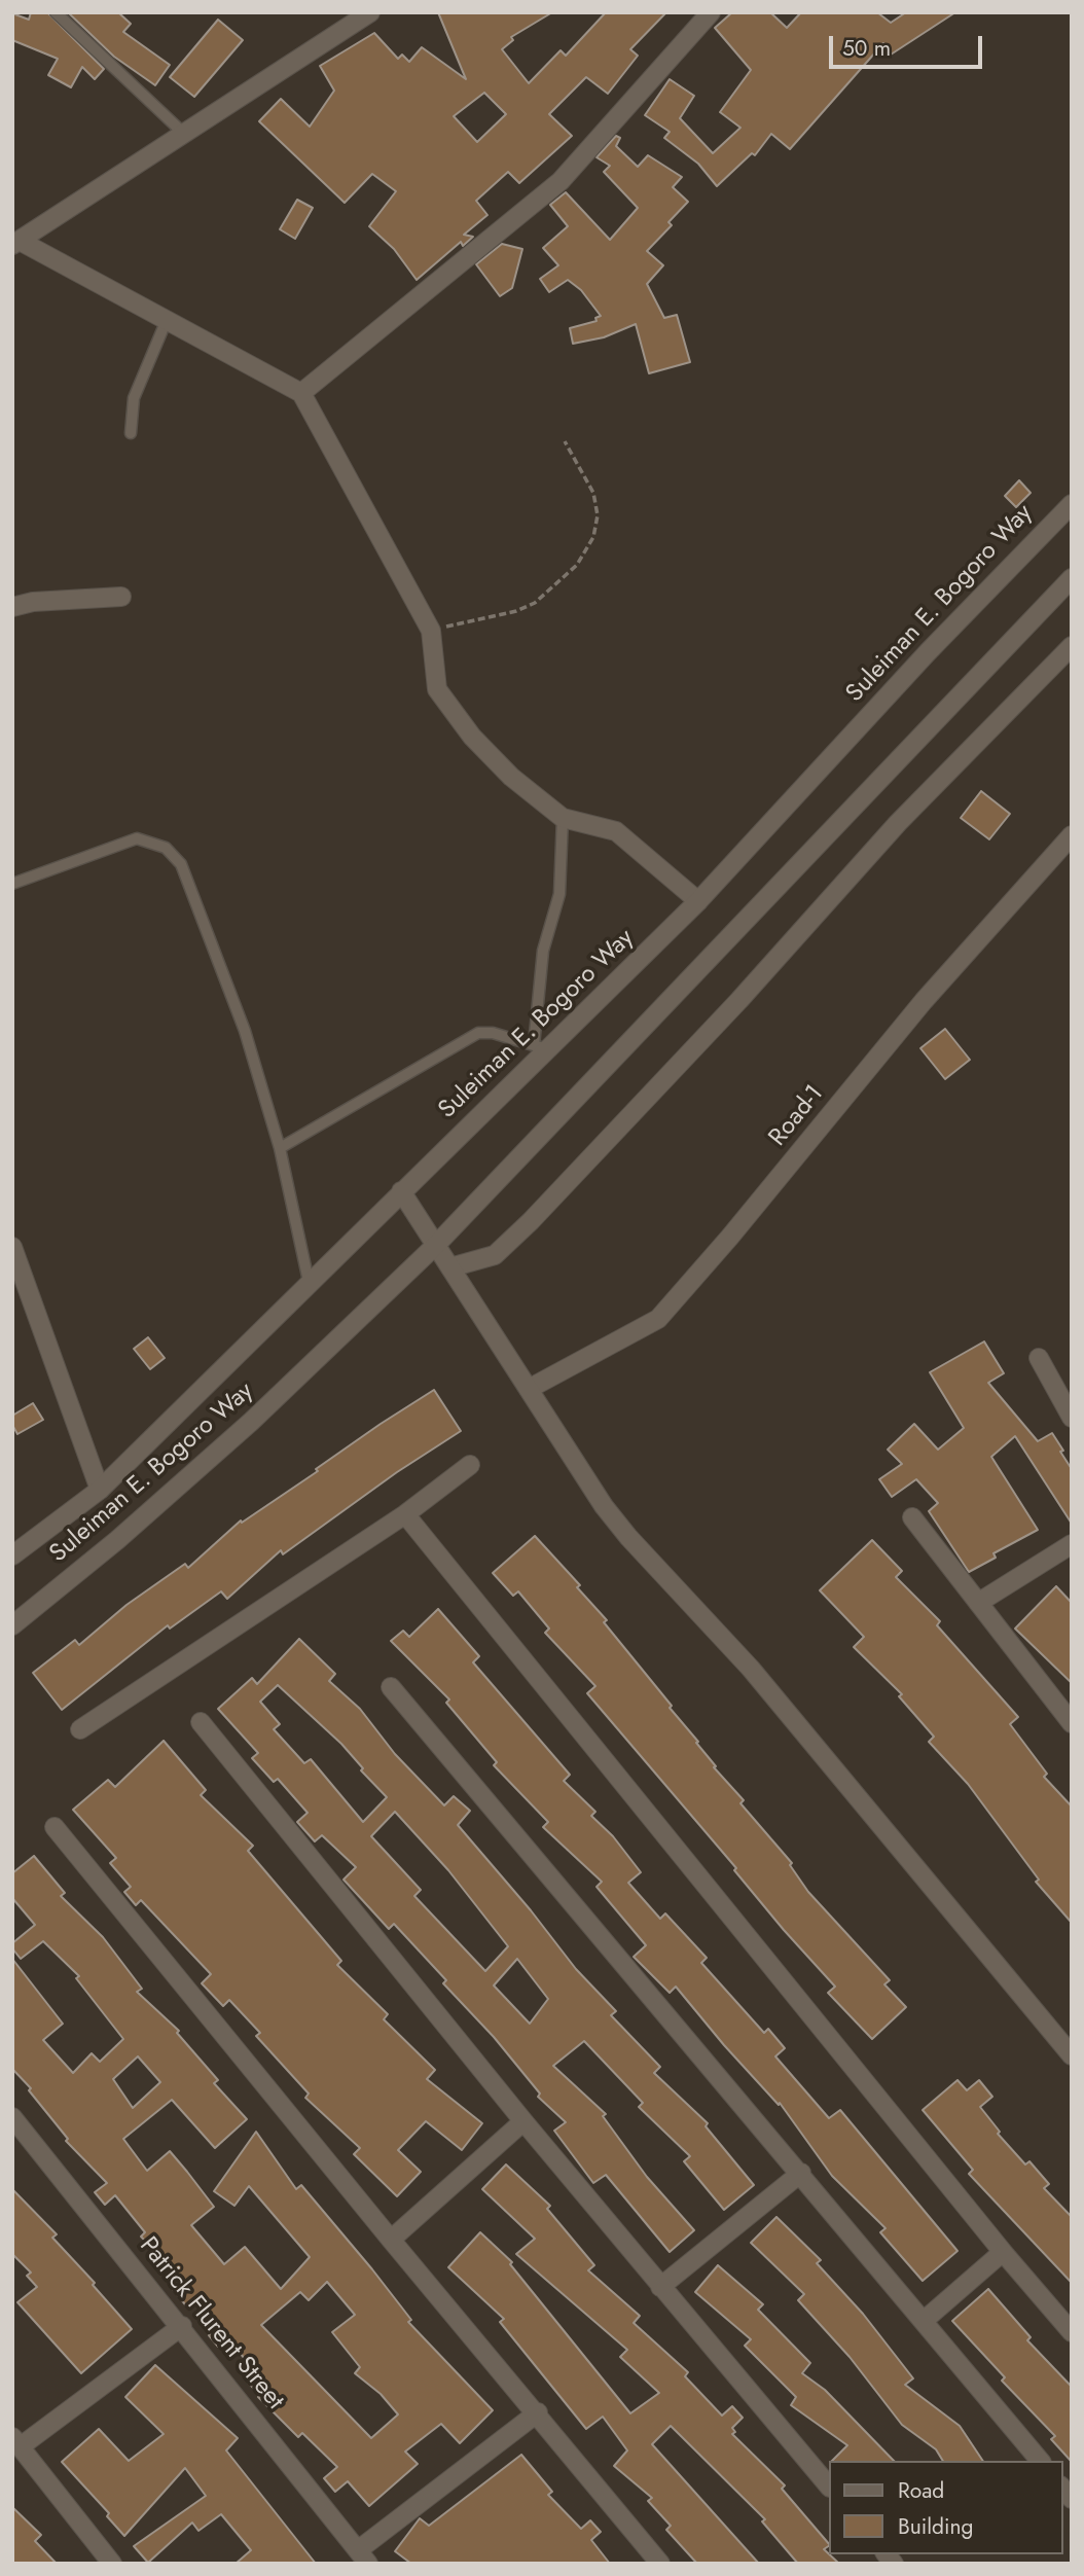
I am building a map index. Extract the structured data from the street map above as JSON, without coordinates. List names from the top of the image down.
{
  "streets": {
    "street": ["Suleiman E. Bogoro Way", "Road-1", "Patrick Flurent Street"]
  },
  "legend": ["Road", "Building"],
  "scale_bar": "50 m"
}
